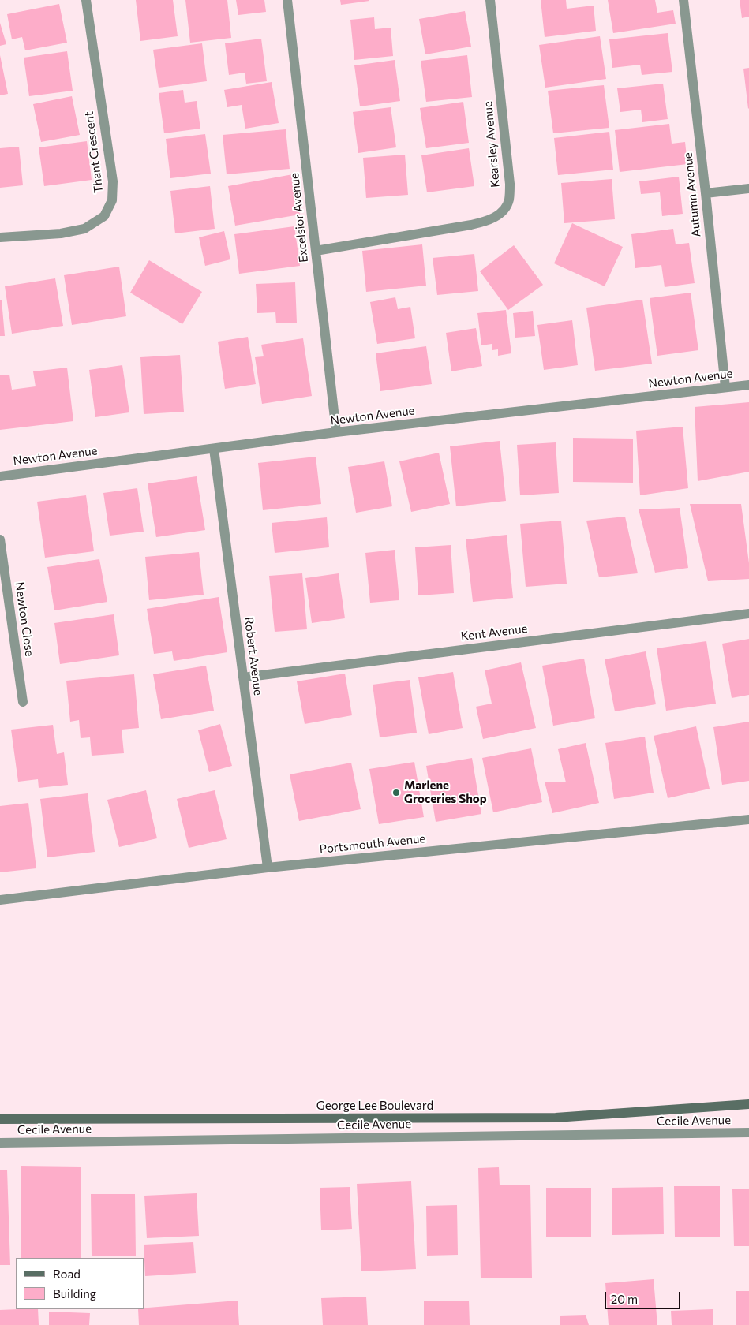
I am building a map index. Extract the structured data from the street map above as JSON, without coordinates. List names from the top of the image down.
{
  "streets": {
    "main road": ["George Lee Boulevard"],
    "street": [
      "Kearsley Avenue",
      "Thant Crescent",
      "Autumn Avenue",
      "Excelsior Avenue",
      "Newton Avenue",
      "Newton Close",
      "Kent Avenue",
      "Robert Avenue",
      "Portsmouth Avenue",
      "Cecile Avenue"
    ]
  },
  "crossings": [
    ["Kearsley Avenue", "Excelsior Avenue"],
    ["Autumn Avenue", "Newton Avenue"],
    ["Excelsior Avenue", "Newton Avenue"],
    ["Newton Avenue", "Robert Avenue"],
    ["Kent Avenue", "Robert Avenue"],
    ["Robert Avenue", "Portsmouth Avenue"]
  ],
  "places": ["Marlene Groceries Shop"],
  "legend": ["Road", "Building"],
  "scale_bar": "20 m"
}
